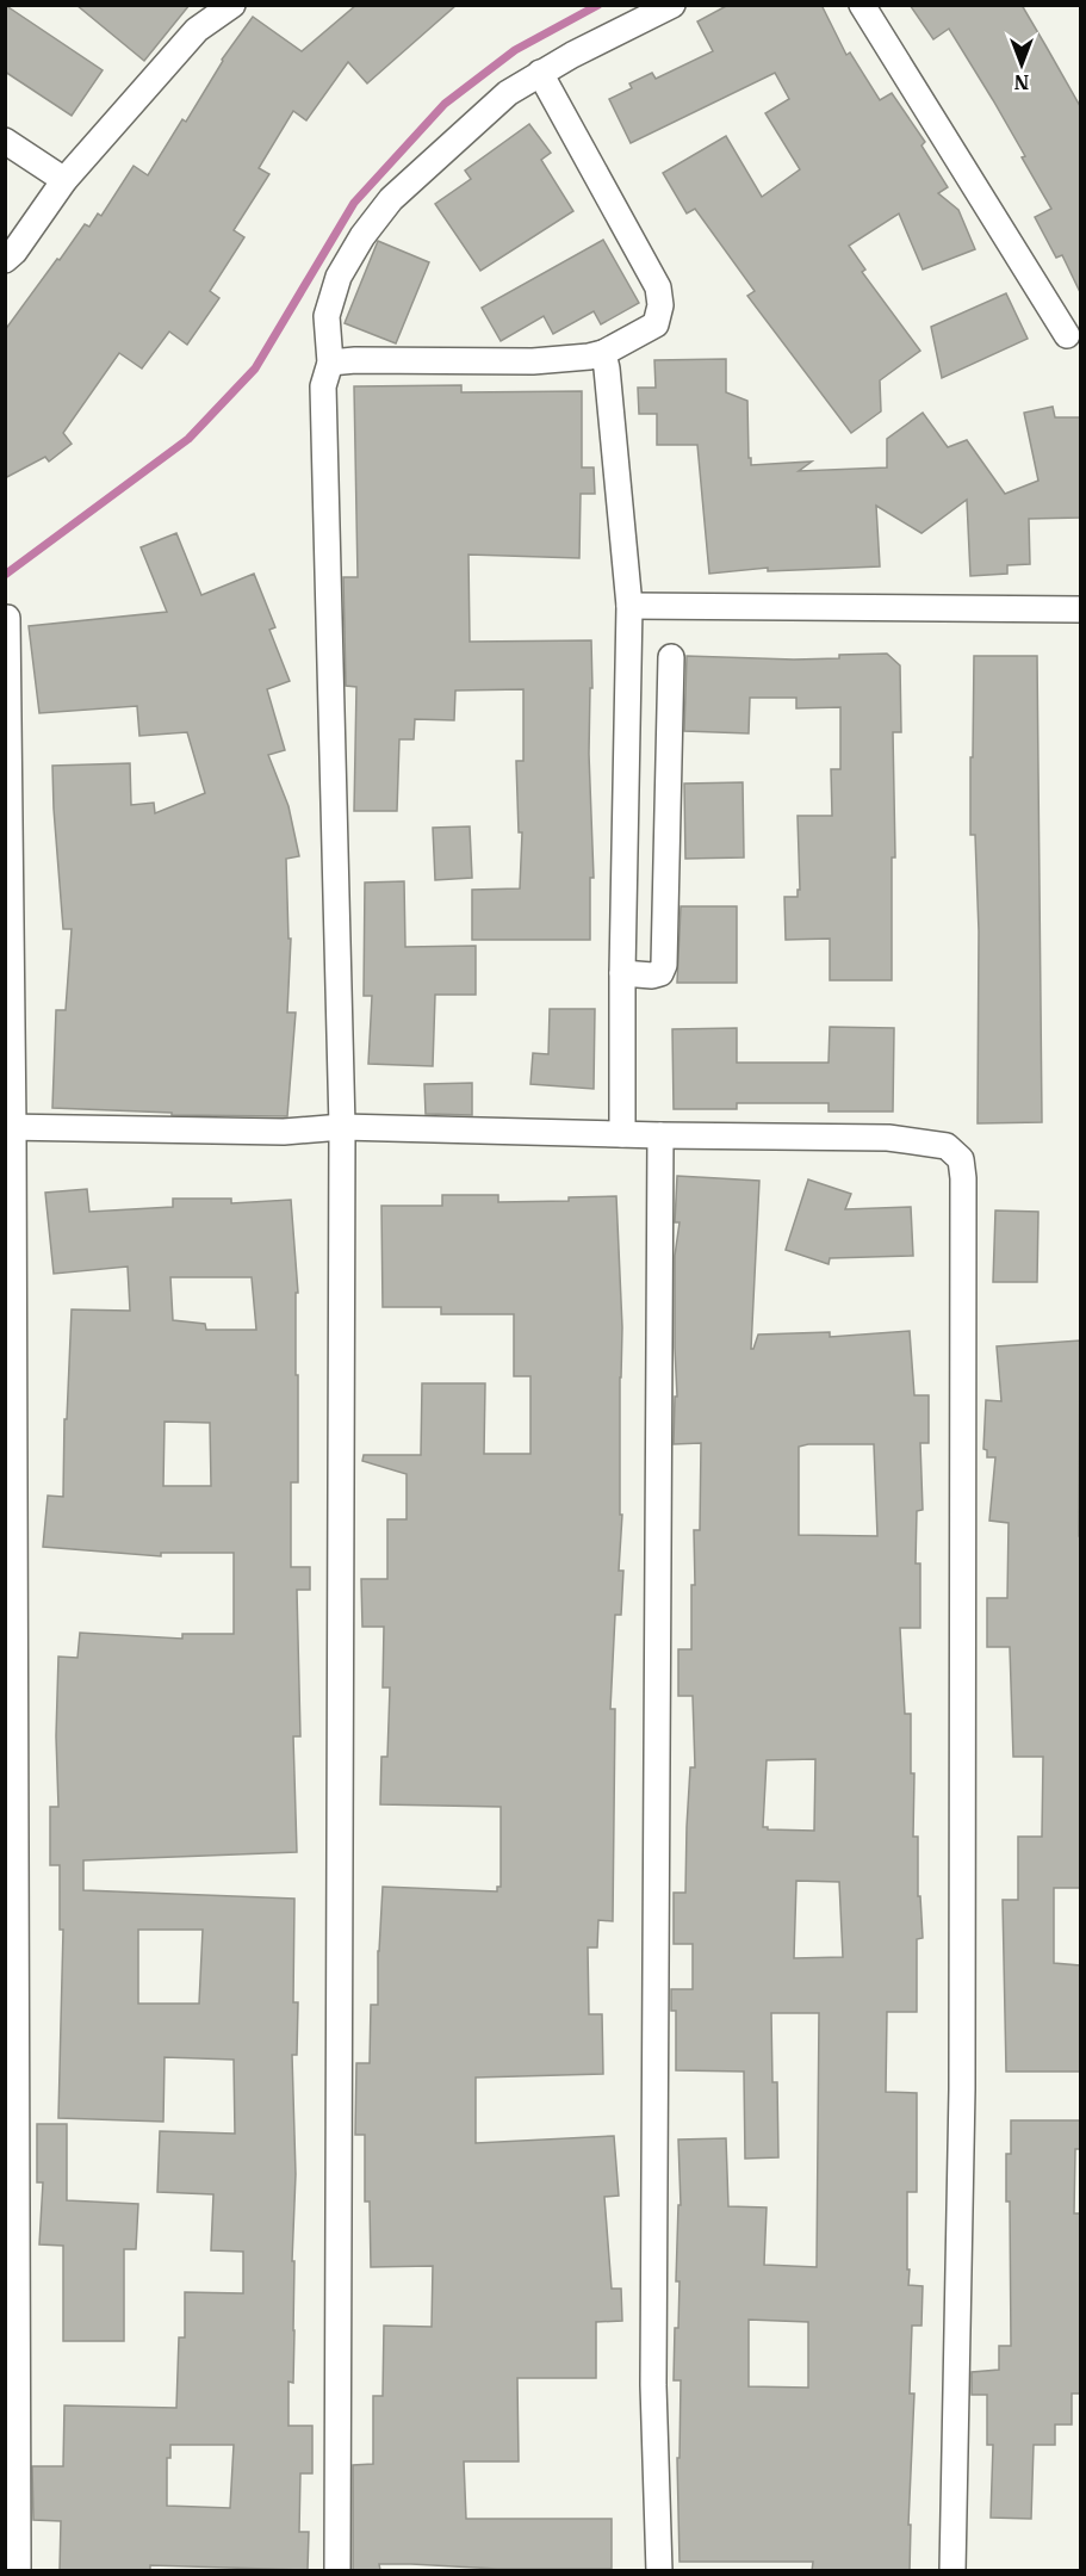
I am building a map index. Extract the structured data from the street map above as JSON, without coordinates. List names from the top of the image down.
{
  "north": "bottom"
}
